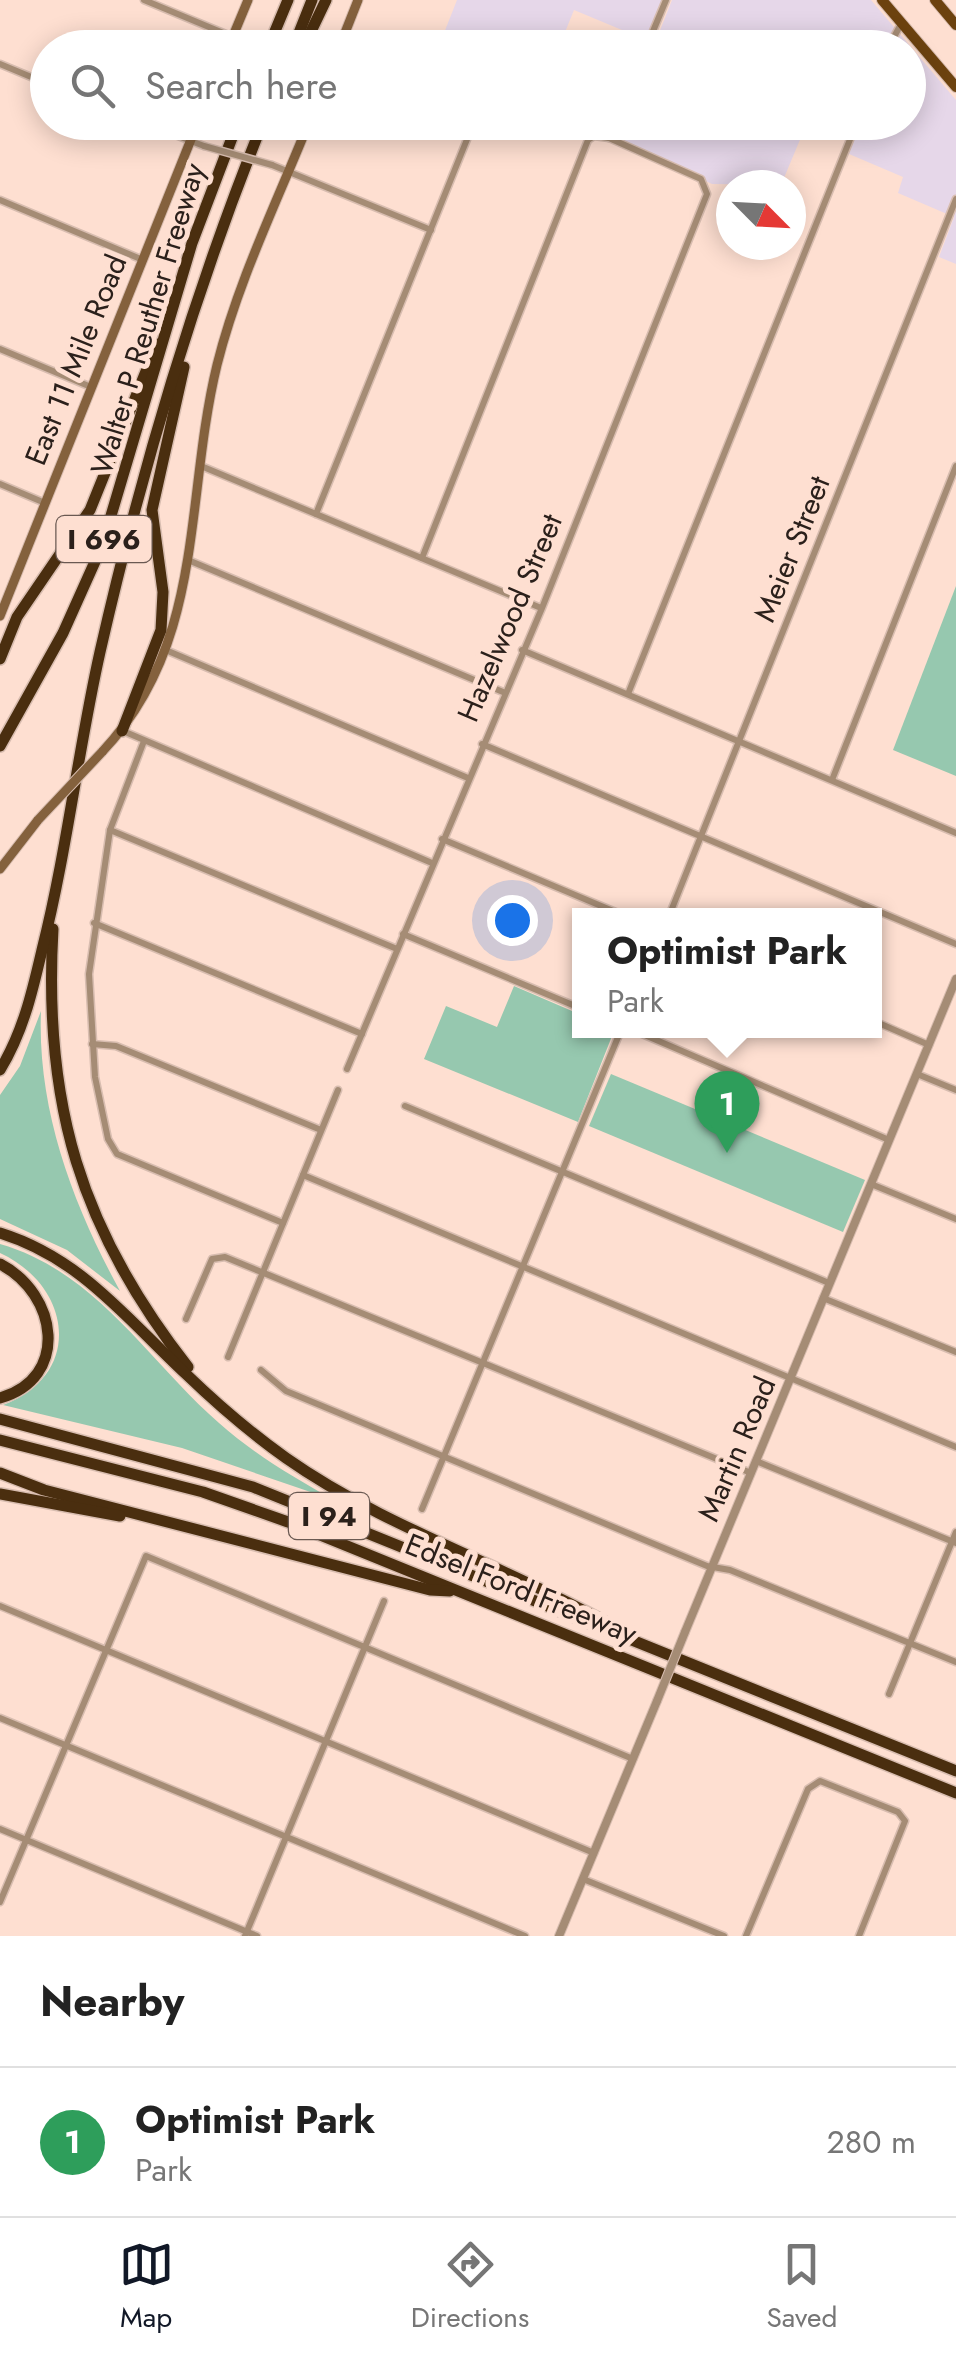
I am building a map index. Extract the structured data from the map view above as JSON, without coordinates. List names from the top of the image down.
{
  "streets": {
    "highway": [
      "Walter P Reuther Freeway",
      "I 696",
      "I 94",
      "Edsel Ford Freeway"
    ],
    "main road": ["East 11 Mile Road"],
    "street": ["Meier Street", "Hazelwood Street", "Martin Road"]
  },
  "north": "bottom right",
  "page": {
    "search": "Search here",
    "popup": ["Optimist Park", "Park"],
    "pins": "1",
    "heading": "Nearby",
    "list": [
      {
        "mark": "1",
        "name": "Optimist Park",
        "note": "Park",
        "value": "280 m"
      }
    ],
    "nav": ["Map", "Directions", "Saved"]
  }
}
